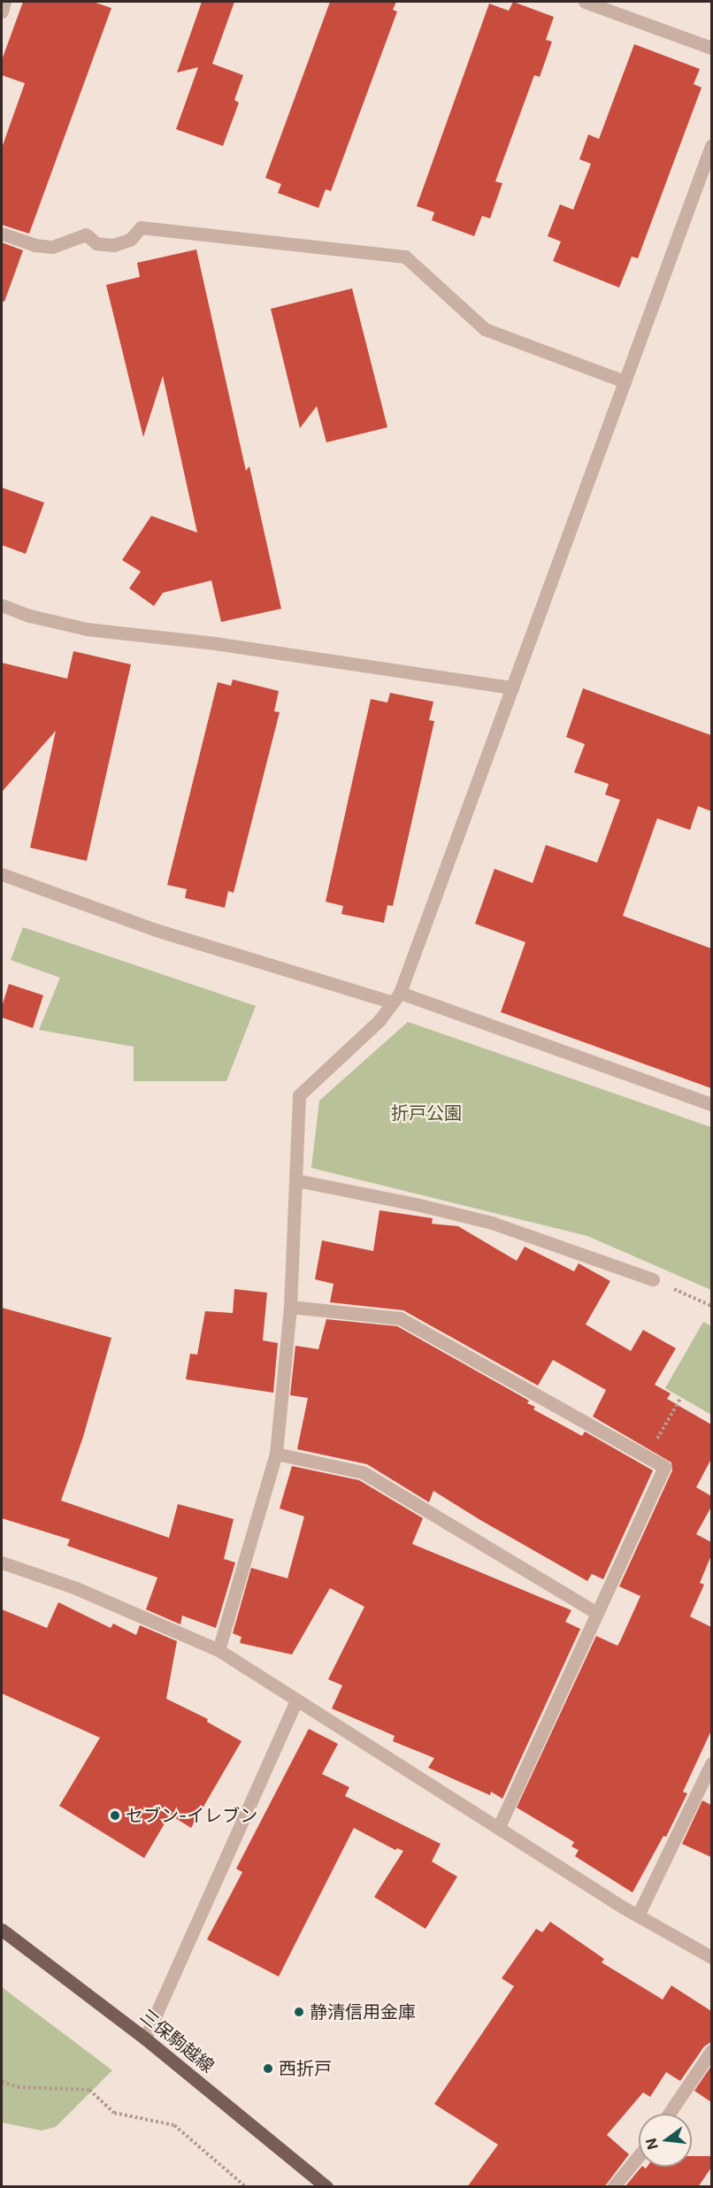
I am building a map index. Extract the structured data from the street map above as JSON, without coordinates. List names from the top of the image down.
{
  "streets": {
    "main road": ["三保駒越線"]
  },
  "parks": ["折戸公園"],
  "places": ["セブン-イレブン", "静清信用金庫", "西折戸"],
  "north": "left"
}
